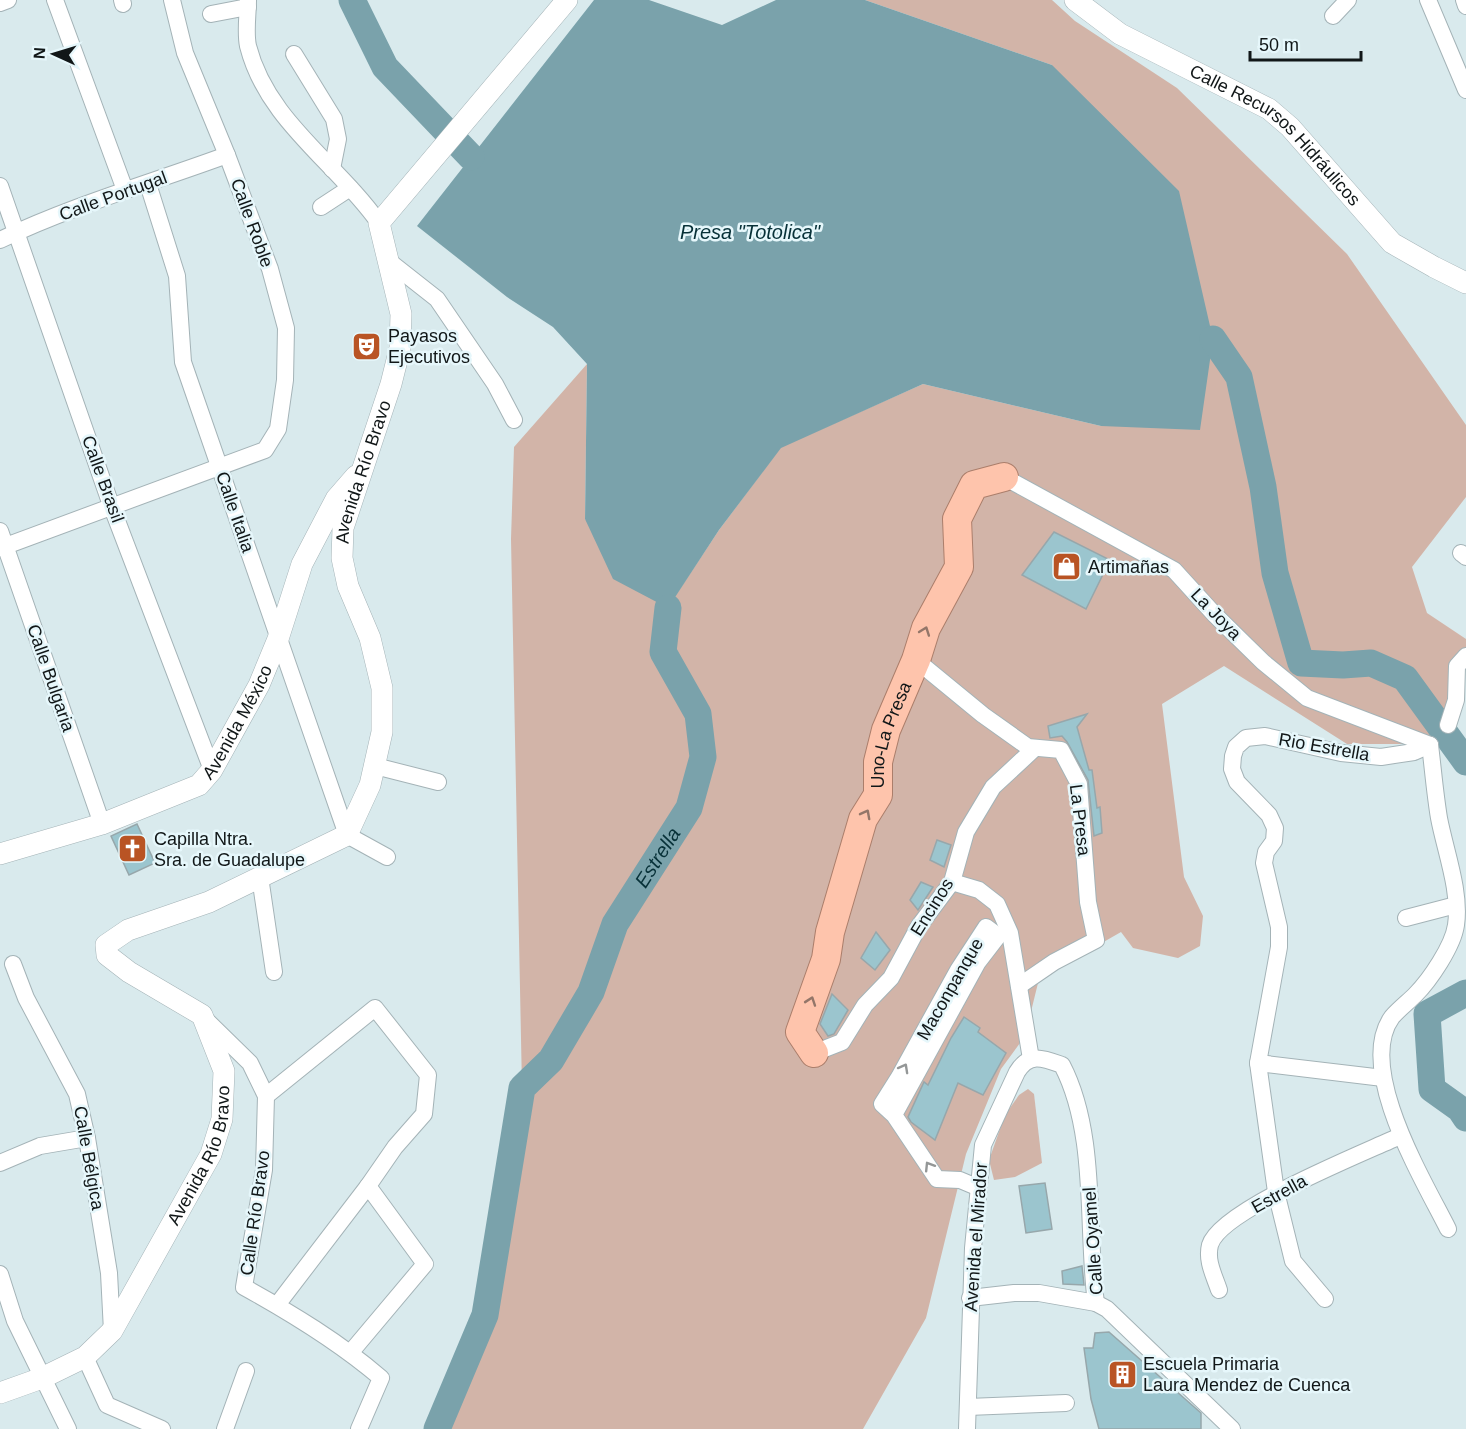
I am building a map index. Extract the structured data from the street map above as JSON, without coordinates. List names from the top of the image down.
{
  "streets": {
    "highway": ["Uno-La Presa"],
    "street": [
      "Calle Recursos Hidráulicos",
      "Calle Portugal",
      "Calle Roble",
      "Avenida Río Bravo",
      "Calle Brasil",
      "Calle Italia",
      "La Joya",
      "Calle Bulgaria",
      "Avenida México",
      "Rio Estrella",
      "La Presa",
      "Encinos",
      "Maconpanque",
      "Calle Bélgica",
      "Estrella",
      "Calle Río Bravo",
      "Avenida el Mirador",
      "Calle Oyamel"
    ]
  },
  "crossings": [
    ["Calle Portugal", "Calle Roble"],
    ["Calle Portugal", "Calle Brasil"],
    ["Calle Portugal", "Calle Italia"],
    ["Calle Roble", "Calle Italia"],
    ["Avenida Río Bravo", "Calle Italia"],
    ["Avenida Río Bravo", "Avenida México"],
    ["Avenida Río Bravo", "Calle Bélgica"],
    ["Avenida Río Bravo", "Calle Río Bravo"],
    ["Calle Brasil", "Avenida México"],
    ["Calle Italia", "Avenida México"],
    ["La Joya", "Uno-La Presa"],
    ["La Joya", "Rio Estrella"],
    ["Calle Bulgaria", "Avenida México"],
    ["Uno-La Presa", "La Presa"],
    ["Uno-La Presa", "Encinos"],
    ["Rio Estrella", "Estrella"],
    ["La Presa", "Encinos"],
    ["Avenida el Mirador", "Calle Oyamel"]
  ],
  "one_way": ["Uno-La Presa"],
  "water": ["Presa \"Totolica\"", "Estrella"],
  "places": {
    "theatre": ["Payasos Ejecutivos"],
    "shop": ["Artimañas"],
    "church": ["Capilla Ntra. Sra. de Guadalupe"],
    "building": ["Escuela Primaria Laura Mendez de Cuenca"]
  },
  "scale_bar": "50 m",
  "north": "left"
}
